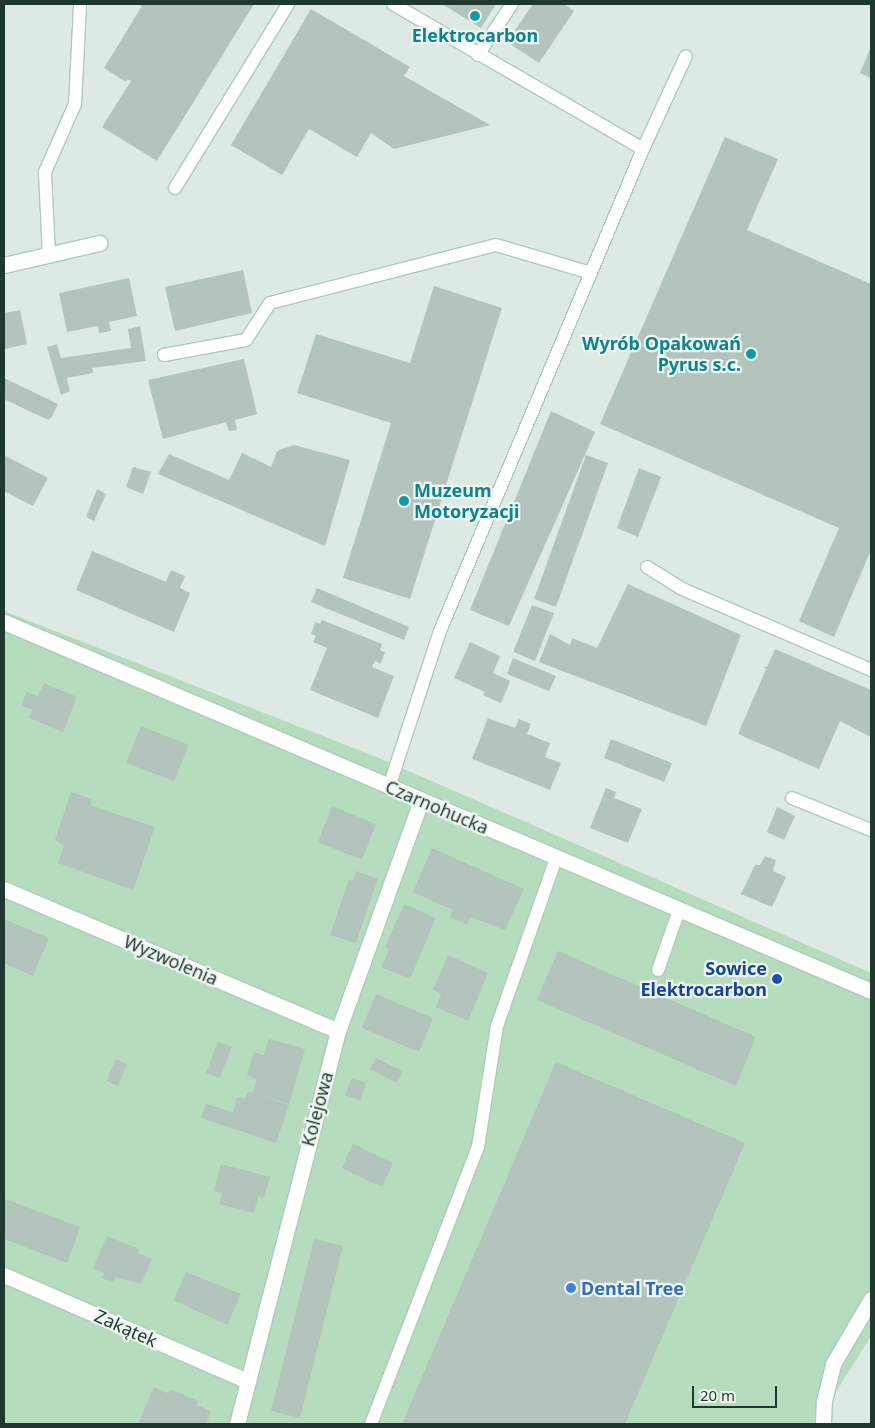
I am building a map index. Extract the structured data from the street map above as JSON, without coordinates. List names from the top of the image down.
{
  "streets": {
    "street": [
      "Czarnohucka",
      "Wyzwolenia",
      "Kolejowa",
      "Zakątek"
    ]
  },
  "crossings": [
    ["Czarnohucka", "Kolejowa"],
    ["Wyzwolenia", "Kolejowa"],
    ["Kolejowa", "Zakątek"]
  ],
  "places": [
    "Elektrocarbon",
    "Wyrób Opakowań Pyrus s.c.",
    "Muzeum Motoryzacji",
    "Sowice Elektrocarbon",
    "Dental Tree"
  ],
  "scale_bar": "20 m"
}
